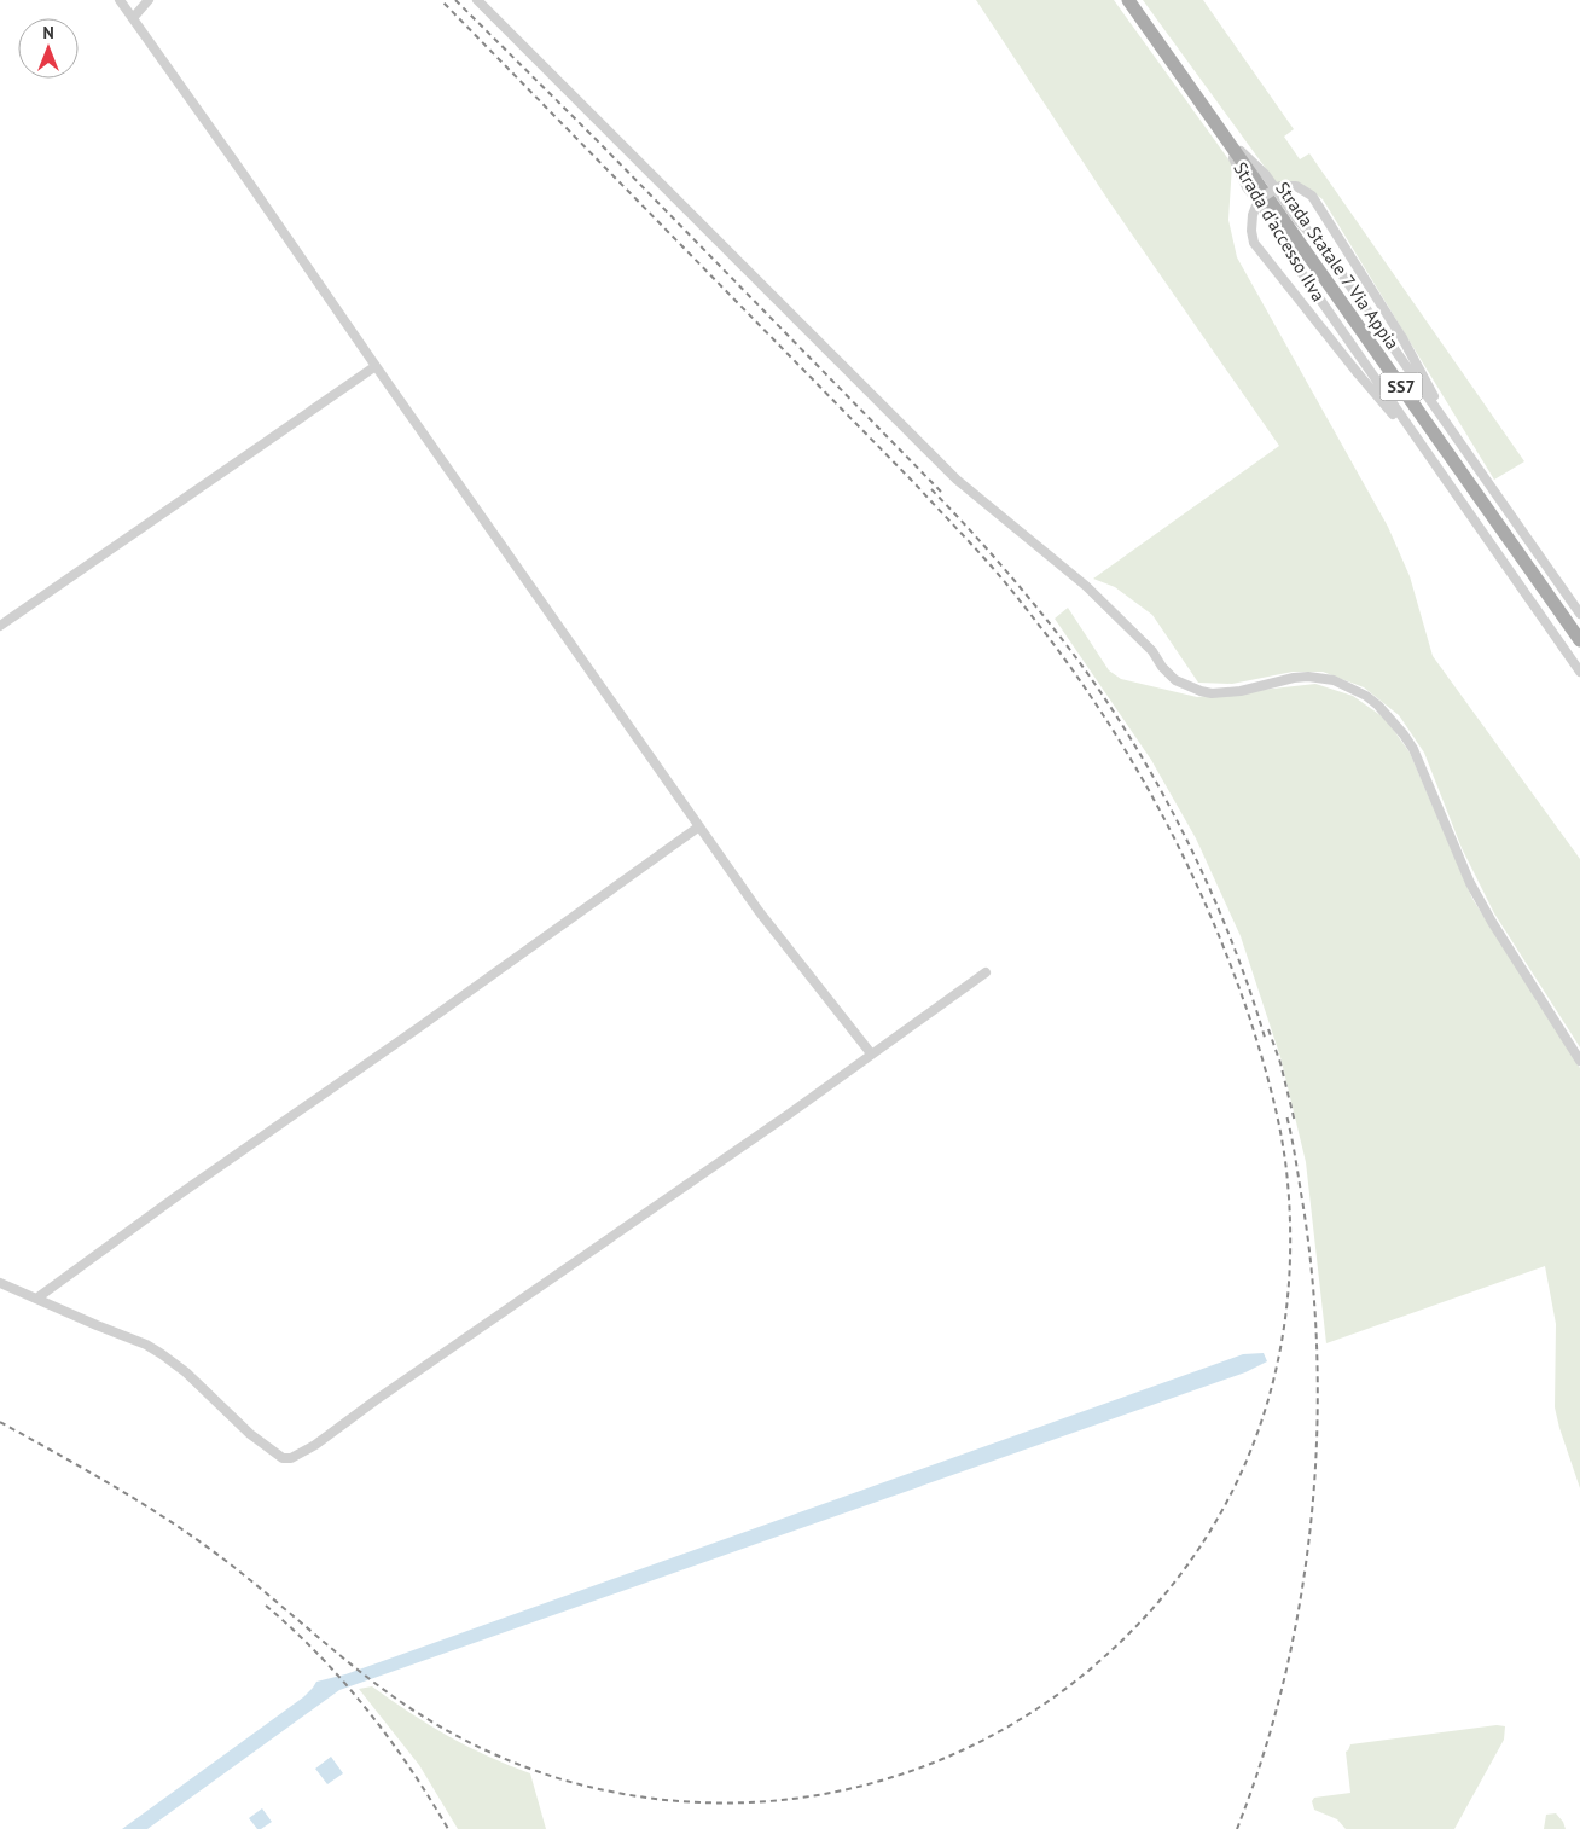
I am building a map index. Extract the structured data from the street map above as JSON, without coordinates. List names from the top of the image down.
{
  "streets": {
    "main road": ["Strada Statale 7 Via Appia", "SS7"],
    "street": ["Strada d'accesso Ilva"]
  },
  "crossings": [
    ["Strada d'accesso Ilva", "Strada Statale 7 Via Appia"]
  ],
  "north": "top"
}
